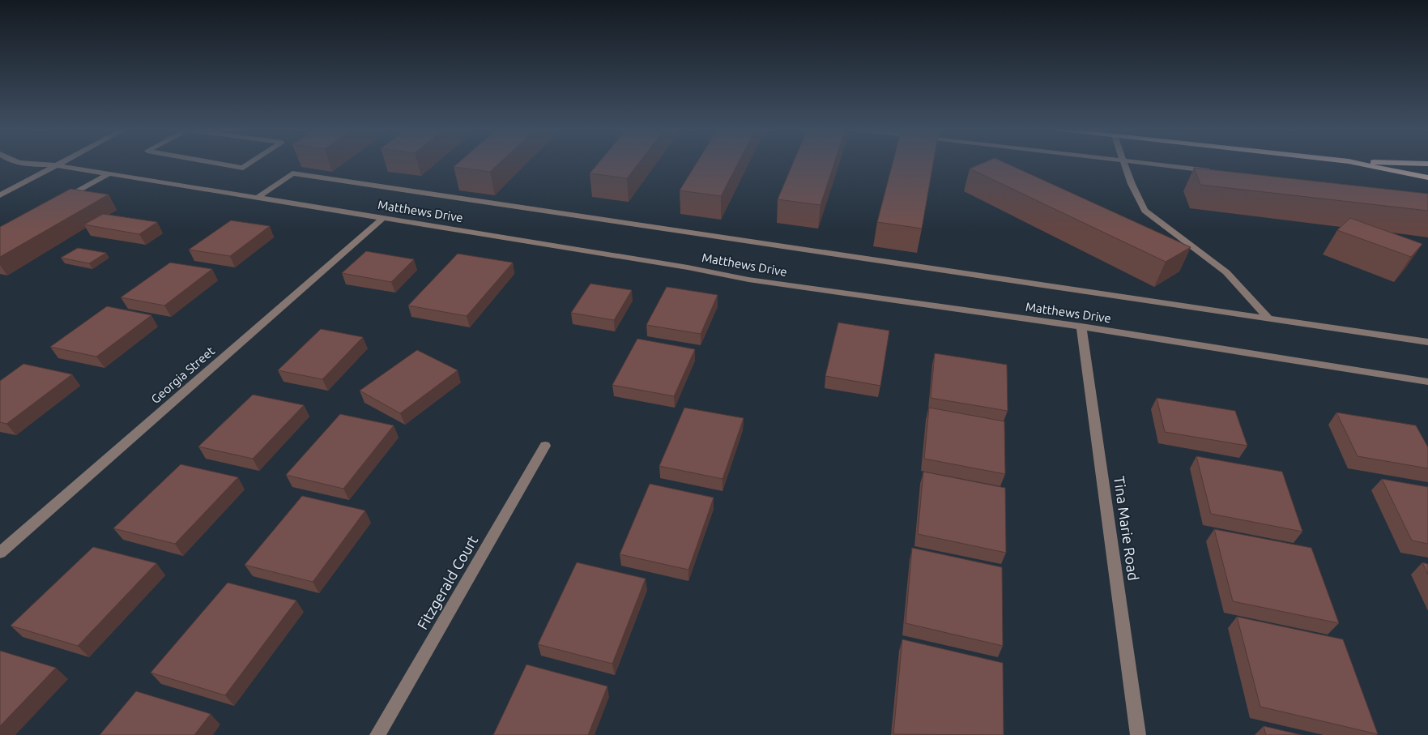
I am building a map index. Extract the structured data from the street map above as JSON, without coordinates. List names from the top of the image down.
{
  "streets": {
    "street": [
      "Matthews Drive",
      "Georgia Street",
      "Tina Marie Road",
      "Fitzgerald Court"
    ]
  },
  "crossings": [
    ["Matthews Drive", "Georgia Street"],
    ["Matthews Drive", "Tina Marie Road"]
  ]
}
